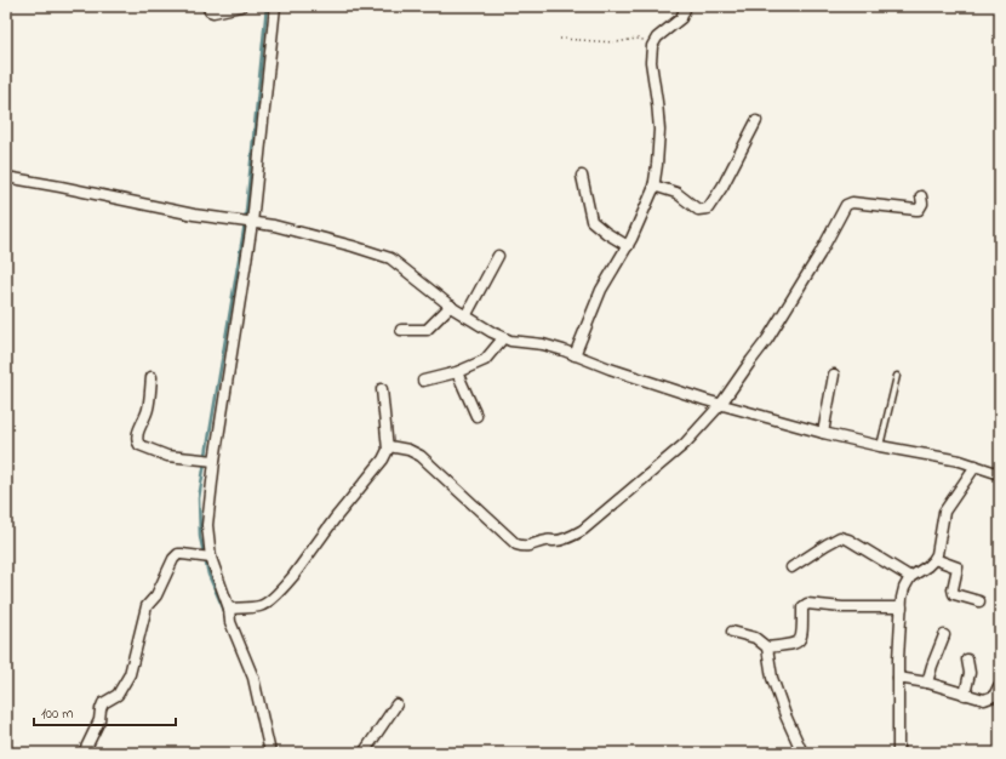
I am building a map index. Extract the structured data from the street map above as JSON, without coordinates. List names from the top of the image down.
{
  "scale_bar": "100 m"
}
